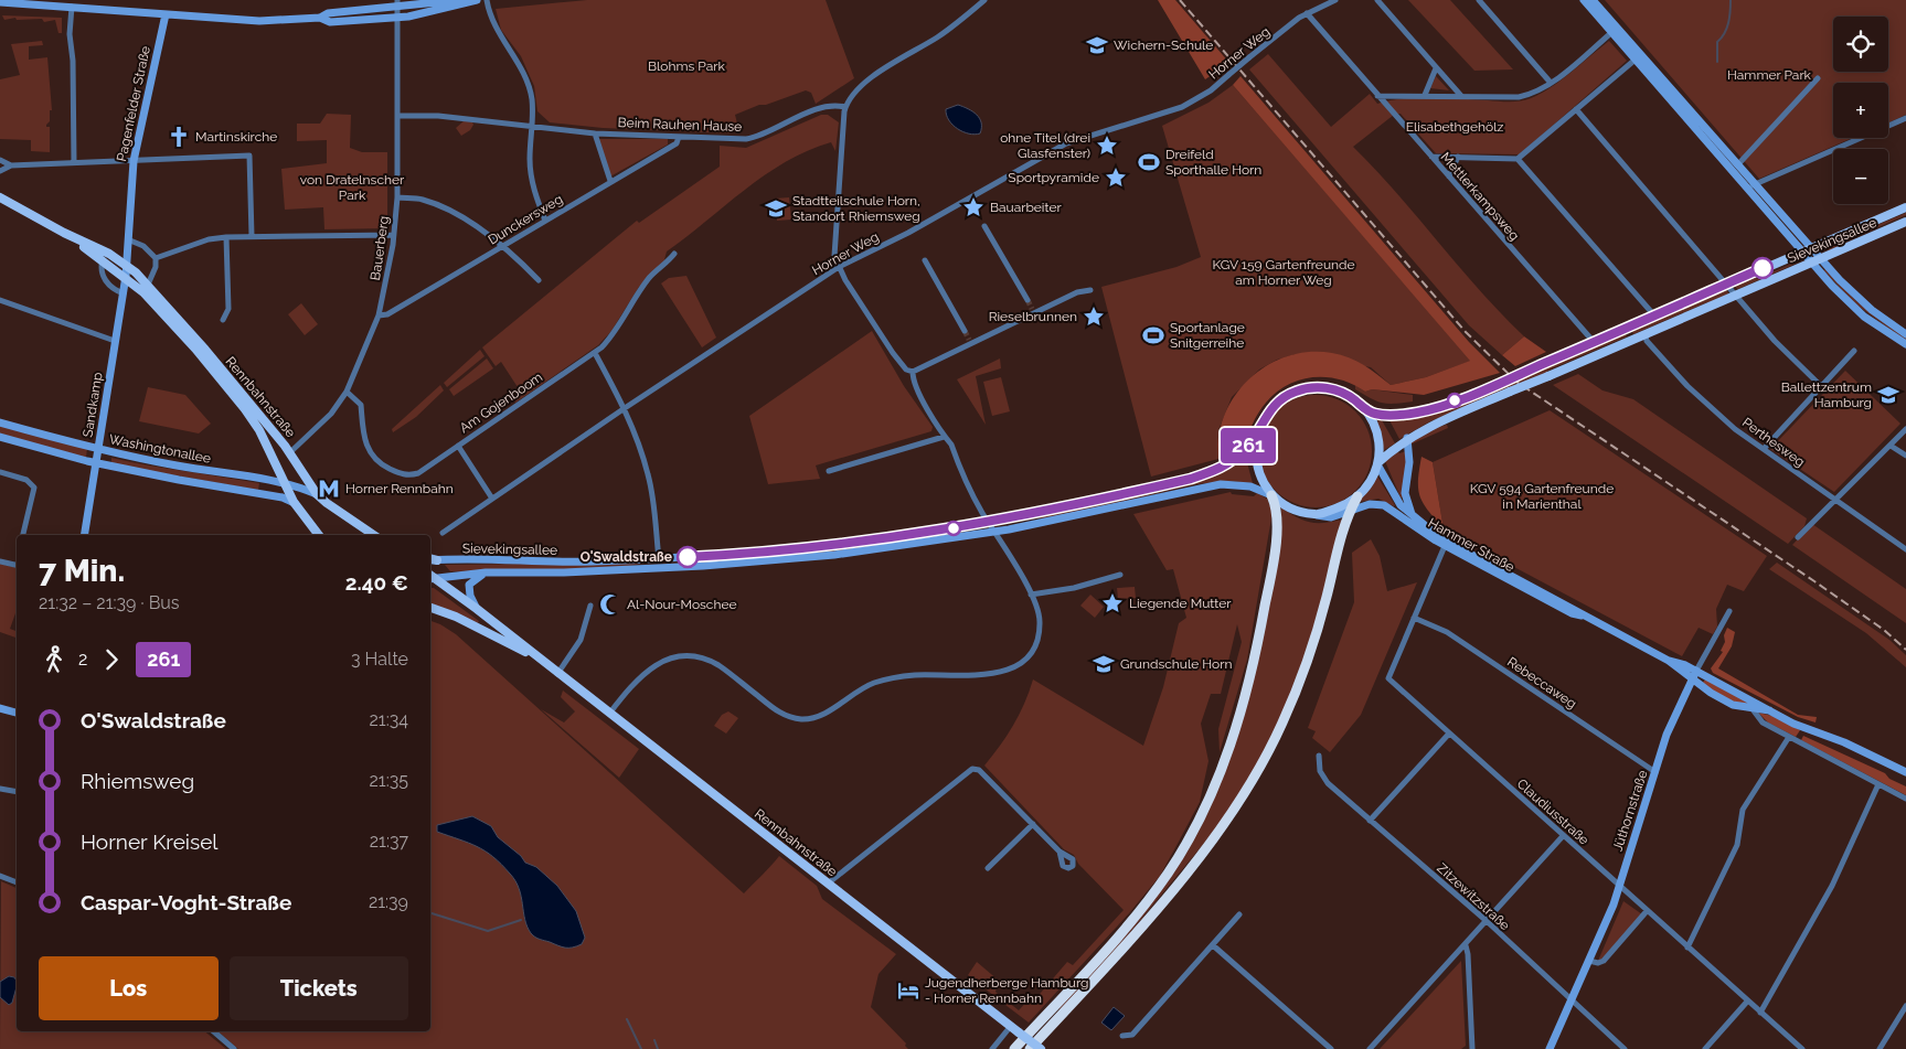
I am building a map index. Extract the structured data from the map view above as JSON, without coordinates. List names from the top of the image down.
{
  "streets": {
    "main road": [
      "Pagenfelder Straße",
      "Sievekingsallee",
      "Rennbahnstraße",
      "Sandkamp",
      "Washingtonallee",
      "Hammer Straße",
      "Jüthornstraße"
    ],
    "street": [
      "Horner Weg",
      "Beim Rauhen Hause",
      "Mettlerkampsweg",
      "Dunckersweg",
      "Bauerberg",
      "Am Gojenboom",
      "Perthesweg",
      "Rebeccaweg",
      "Claudiusstraße",
      "Zitzewitzstraße"
    ]
  },
  "crossings": [
    ["Horner Weg", "Mettlerkampsweg"],
    ["Pagenfelder Straße", "Rennbahnstraße"],
    ["Pagenfelder Straße", "Sandkamp"],
    ["Beim Rauhen Hause", "Dunckersweg"],
    ["Beim Rauhen Hause", "Bauerberg"],
    ["Mettlerkampsweg", "Sievekingsallee"],
    ["Dunckersweg", "Bauerberg"],
    ["Sievekingsallee", "Perthesweg"],
    ["Sievekingsallee", "Hammer Straße"],
    ["Bauerberg", "Rennbahnstraße"],
    ["Bauerberg", "Am Gojenboom"],
    ["Rennbahnstraße", "Sandkamp"],
    ["Rennbahnstraße", "Washingtonallee"],
    ["Sandkamp", "Washingtonallee"],
    ["Hammer Straße", "Jüthornstraße"],
    ["Rebeccaweg", "Jüthornstraße"],
    ["Rebeccaweg", "Claudiusstraße"],
    ["Jüthornstraße", "Claudiusstraße"],
    ["Jüthornstraße", "Zitzewitzstraße"]
  ],
  "parks": [
    "Blohms Park",
    "Hammer Park",
    "Elisabethgehölz",
    "von Dratelnscher Park",
    "KGV 159 Gartenfreunde am Horner Weg",
    "KGV 594 Gartenfreunde in Marienthal"
  ],
  "places": {
    "school or university": [
      "Wichern-Schule",
      "Stadtteilschule Horn, Standort Rhiemsweg",
      "Ballettzentrum Hamburg",
      "Grundschule Horn"
    ],
    "church": ["Martinskirche"],
    "place": [
      "ohne Titel (drei Glasfenster)",
      "Sportpyramide",
      "Bauarbeiter",
      "Rieselbrunnen",
      "Liegende Mutter"
    ],
    "sports": ["Dreifeld Sporthalle Horn", "Sportanlage Snitgerreihe"],
    "metro station": ["Horner Rennbahn"],
    "other": ["O'Swaldstraße"],
    "mosque": ["Al-Nour-Moschee"],
    "hotel": ["Jugendherberge Hamburg - Horner Rennbahn"]
  },
  "lines": ["bus line 261"],
  "page": {
    "on_map": "261",
    "map_buttons": ["+", "−"],
    "heading": ["7 Min.", "21:32 – 21:39 · Bus", "2.40 €"],
    "legs": ["2", "261", "3 Halte"],
    "list": [
      {
        "name": "O'Swaldstraße",
        "value": "21:34"
      },
      {
        "name": "Rhiemsweg",
        "value": "21:35"
      },
      {
        "name": "Horner Kreisel",
        "value": "21:37"
      },
      {
        "name": "Caspar-Voght-Straße",
        "value": "21:39"
      }
    ],
    "buttons": ["Los", "Tickets"]
  }
}
